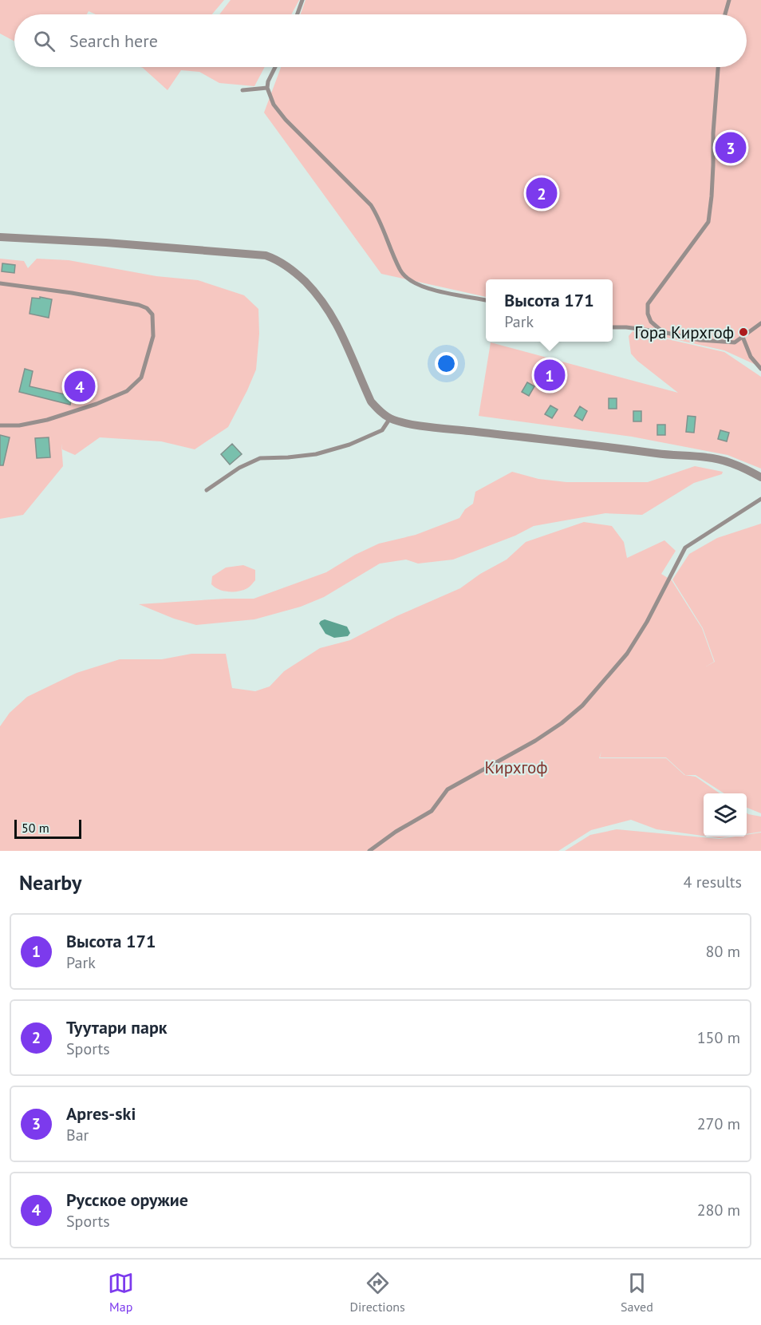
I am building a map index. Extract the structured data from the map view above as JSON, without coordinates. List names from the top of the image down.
{
  "parks": ["Кирхгоф"],
  "places": ["Гора Кирхгоф"],
  "scale_bar": "50 m",
  "page": {
    "search": "Search here",
    "pins": [
      "3",
      "2",
      "1",
      "4"
    ],
    "popup": ["Высота 171", "Park"],
    "scale": "50 m",
    "heading": ["Nearby", "4 results"],
    "list": [
      {
        "mark": "1",
        "name": "Высота 171",
        "note": "Park",
        "value": "80 m"
      },
      {
        "mark": "2",
        "name": "Туутари парк",
        "note": "Sports",
        "value": "150 m"
      },
      {
        "mark": "3",
        "name": "Apres-ski",
        "note": "Bar",
        "value": "270 m"
      },
      {
        "mark": "4",
        "name": "Русское оружие",
        "note": "Sports",
        "value": "280 m"
      }
    ],
    "nav": ["Map", "Directions", "Saved"]
  }
}
